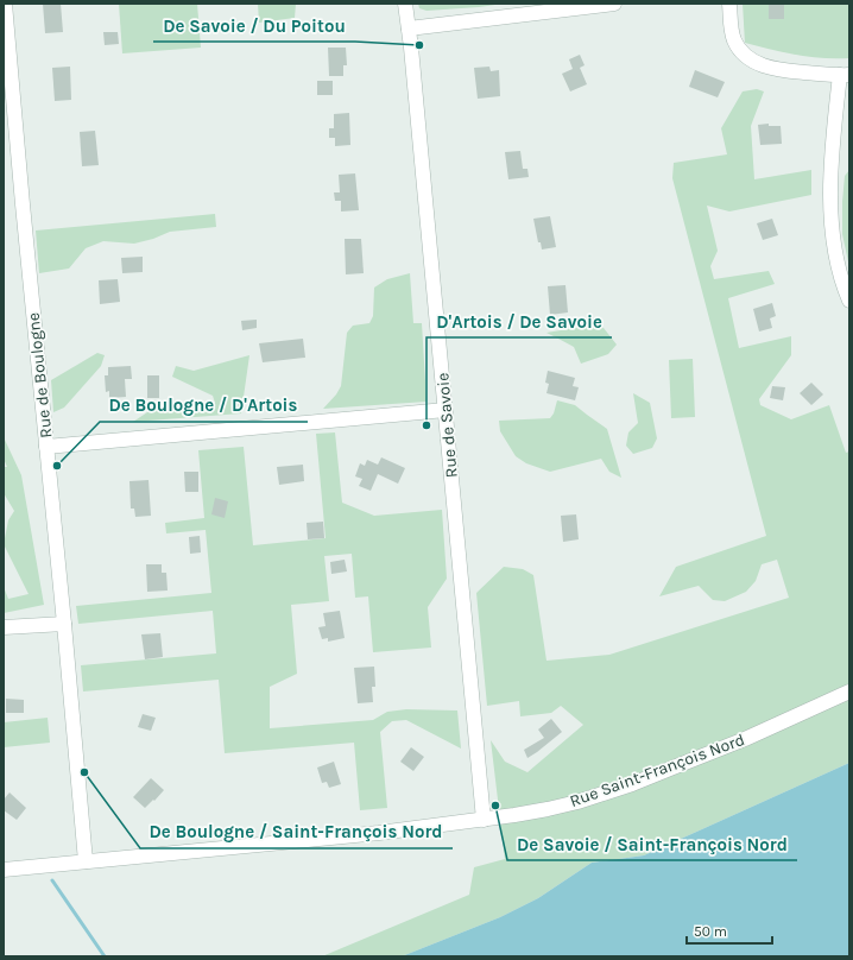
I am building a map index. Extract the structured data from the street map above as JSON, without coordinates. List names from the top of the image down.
{
  "streets": {
    "street": ["Rue de Boulogne", "Rue de Savoie", "Rue Saint-François Nord"]
  },
  "crossings": [
    ["Rue de Boulogne", "Rue Saint-François Nord"],
    ["Rue de Savoie", "Rue Saint-François Nord"]
  ],
  "places": [
    "De Savoie / Du Poitou",
    "D'Artois / De Savoie",
    "De Boulogne / D'Artois",
    "De Boulogne / Saint-François Nord",
    "De Savoie / Saint-François Nord"
  ],
  "scale_bar": "50 m"
}
